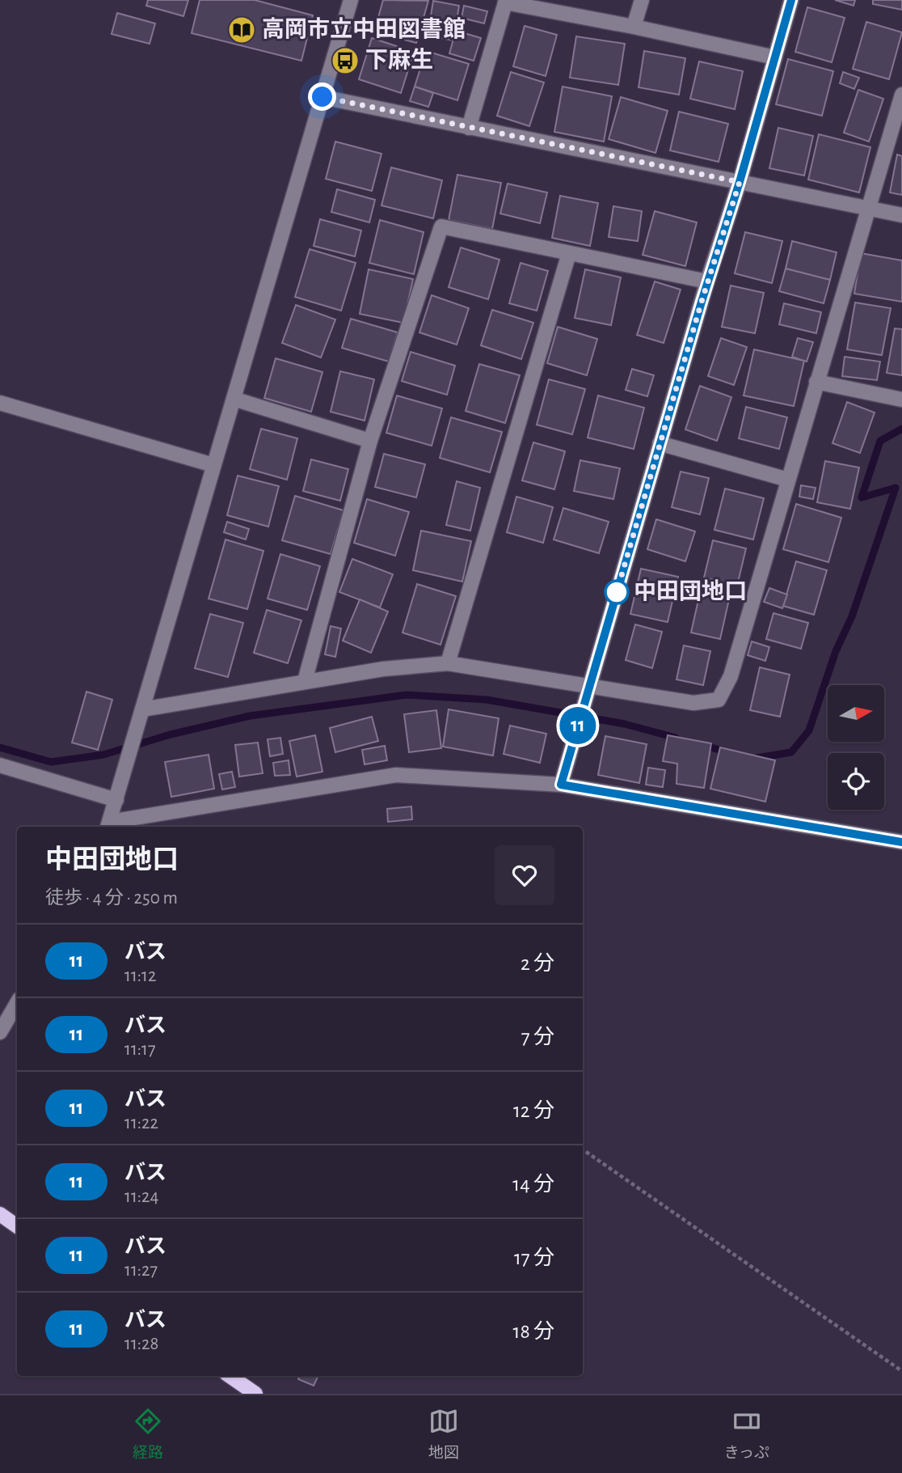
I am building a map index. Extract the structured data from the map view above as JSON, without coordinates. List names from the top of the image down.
{
  "places": {
    "library": ["高岡市立中田図書館"],
    "bus stop": ["下麻生"],
    "other": ["中田団地口"]
  },
  "lines": ["bus line 11"],
  "north": "right",
  "page": {
    "on_map": "11",
    "heading": ["中田団地口", "徒歩 · 4 分 · 250 m"],
    "list": [
      {
        "mark": "11",
        "name": "バス",
        "note": "11:12",
        "value": "2 分"
      },
      {
        "mark": "11",
        "name": "バス",
        "note": "11:17",
        "value": "7 分"
      },
      {
        "mark": "11",
        "name": "バス",
        "note": "11:22",
        "value": "12 分"
      },
      {
        "mark": "11",
        "name": "バス",
        "note": "11:24",
        "value": "14 分"
      },
      {
        "mark": "11",
        "name": "バス",
        "note": "11:27",
        "value": "17 分"
      },
      {
        "mark": "11",
        "name": "バス",
        "note": "11:28",
        "value": "18 分"
      }
    ],
    "tabs": ["経路", "地図", "きっぷ"]
  }
}
